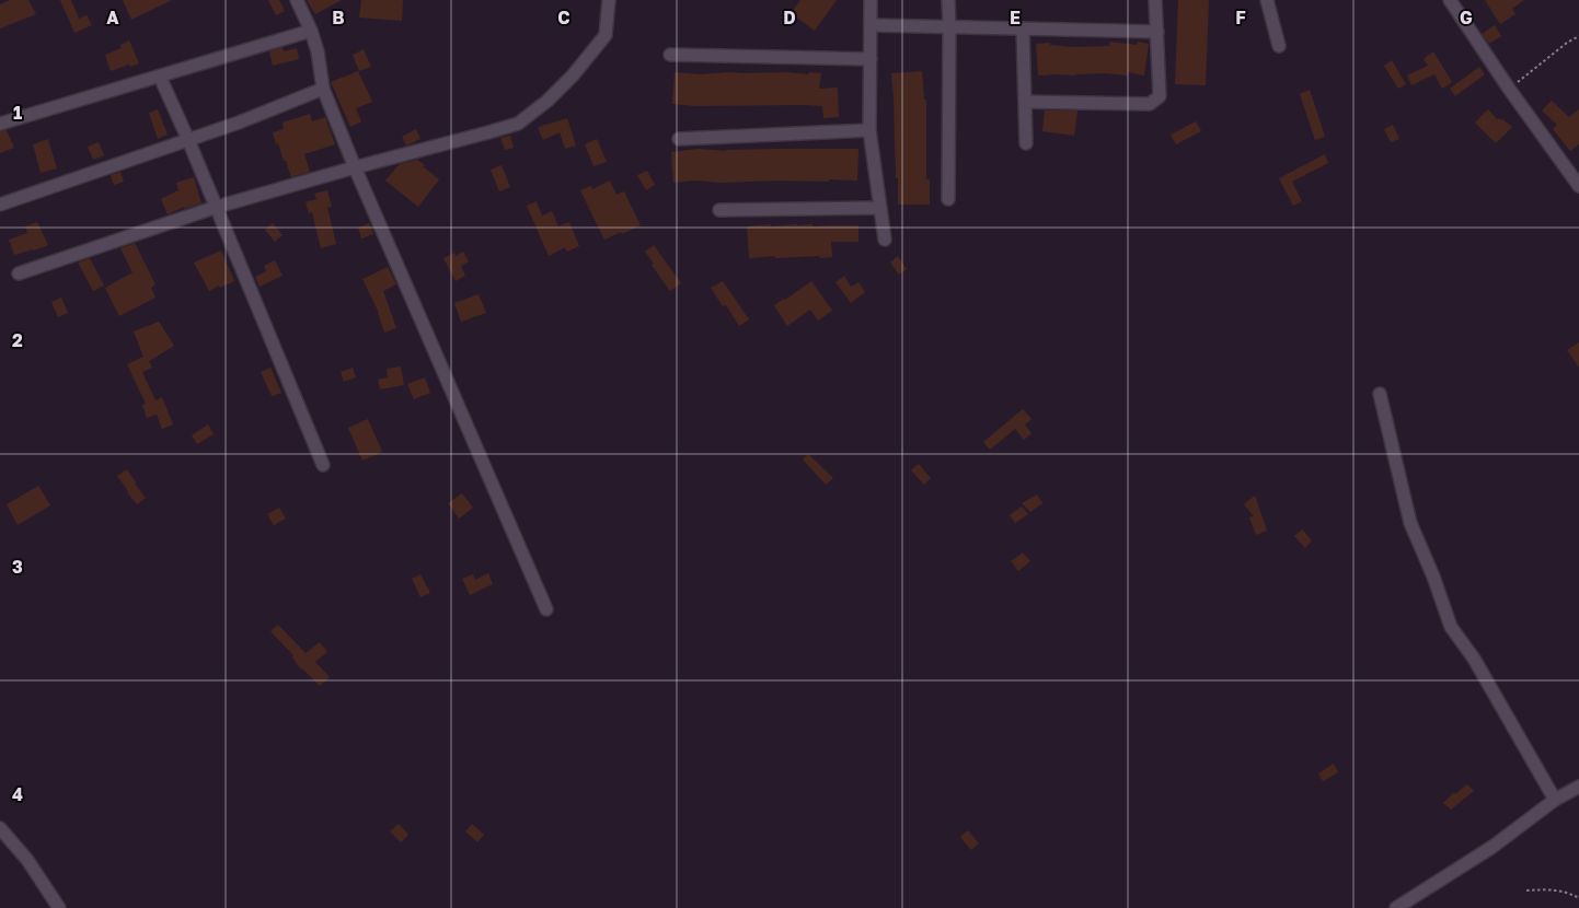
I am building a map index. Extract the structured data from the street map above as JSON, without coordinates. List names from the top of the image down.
{
  "grid": {
    "columns": [
      "A",
      "B",
      "C",
      "D",
      "E",
      "F",
      "G"
    ],
    "rows": [
      "1",
      "2",
      "3",
      "4"
    ]
  }
}
